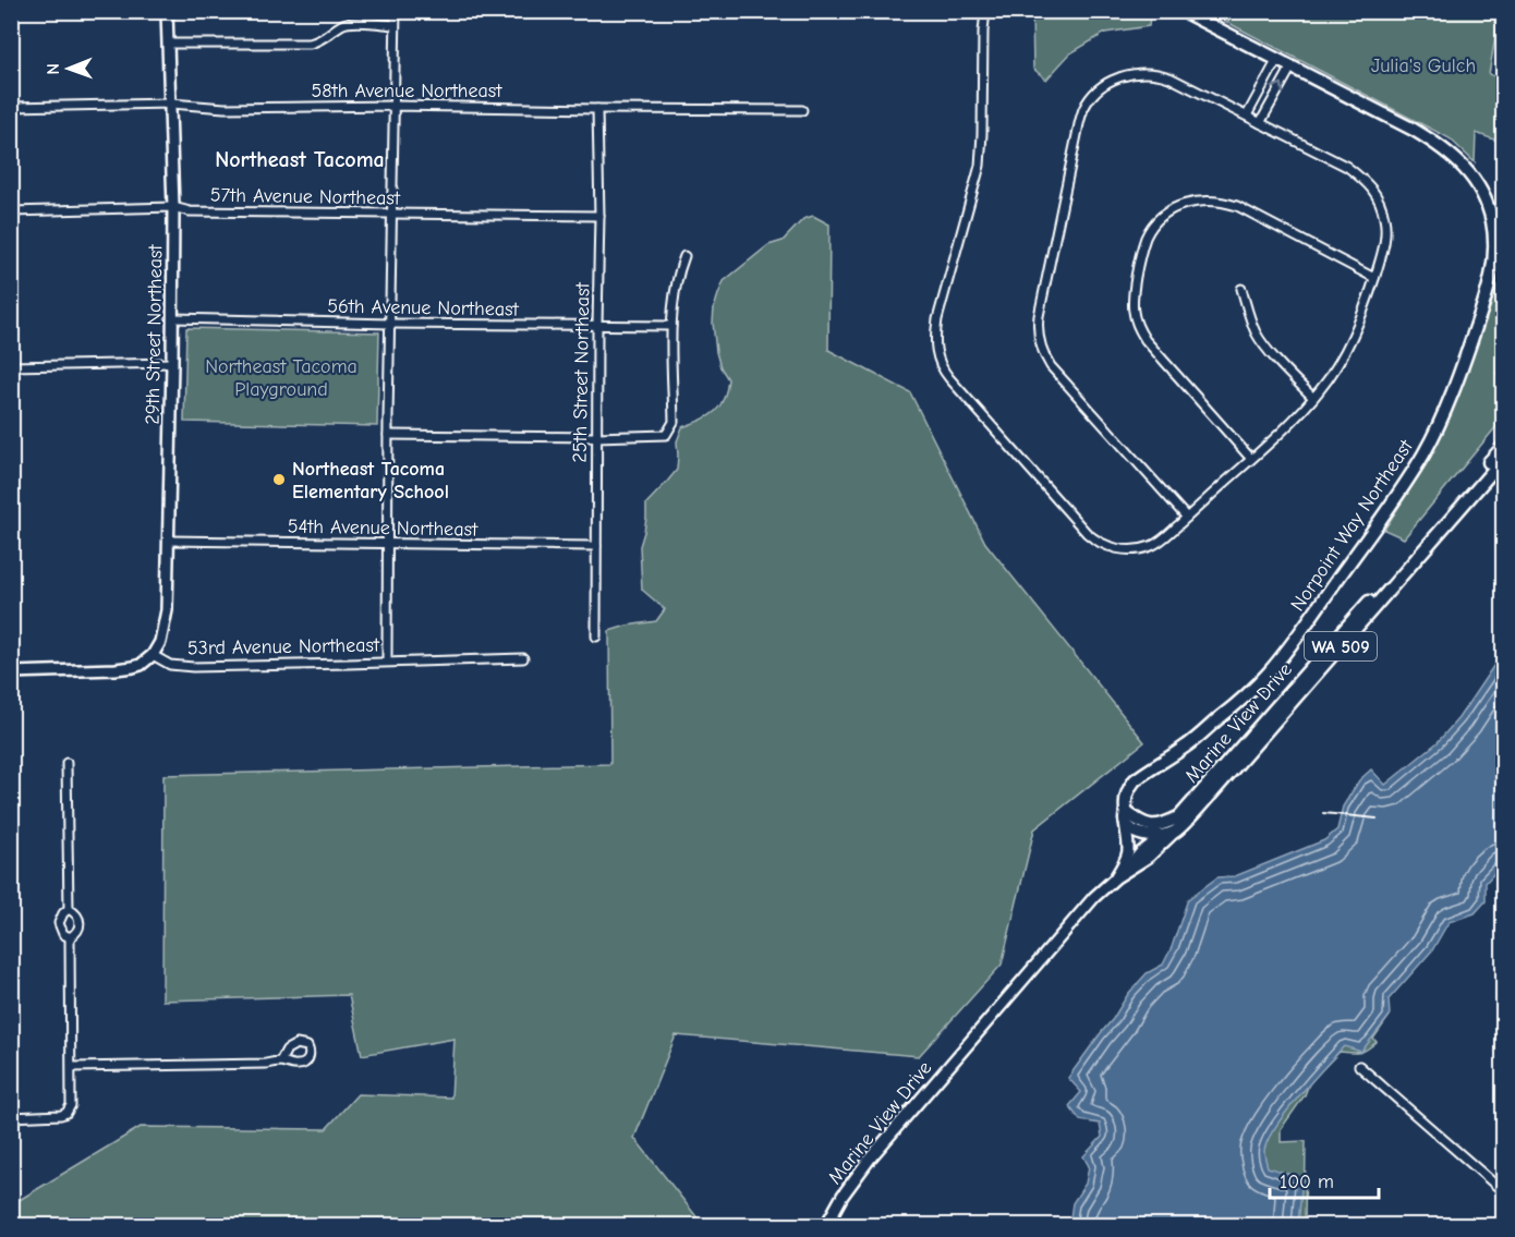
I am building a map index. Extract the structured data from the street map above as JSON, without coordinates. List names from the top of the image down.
{
  "streets": {
    "main road": ["Norpoint Way Northeast", "WA 509", "Marine View Drive"],
    "street": [
      "58th Avenue Northeast",
      "57th Avenue Northeast",
      "56th Avenue Northeast",
      "29th Street Northeast",
      "25th Street Northeast",
      "54th Avenue Northeast",
      "53rd Avenue Northeast"
    ]
  },
  "crossings": [
    ["58th Avenue Northeast", "29th Street Northeast"],
    ["58th Avenue Northeast", "25th Street Northeast"],
    ["57th Avenue Northeast", "29th Street Northeast"],
    ["57th Avenue Northeast", "25th Street Northeast"],
    ["56th Avenue Northeast", "29th Street Northeast"],
    ["56th Avenue Northeast", "25th Street Northeast"],
    ["29th Street Northeast", "54th Avenue Northeast"],
    ["29th Street Northeast", "53rd Avenue Northeast"],
    ["25th Street Northeast", "54th Avenue Northeast"]
  ],
  "districts": ["Northeast Tacoma"],
  "parks": ["Julia's Gulch", "Northeast Tacoma Playground"],
  "places": ["Northeast Tacoma Elementary School"],
  "scale_bar": "100 m",
  "north": "left"
}
